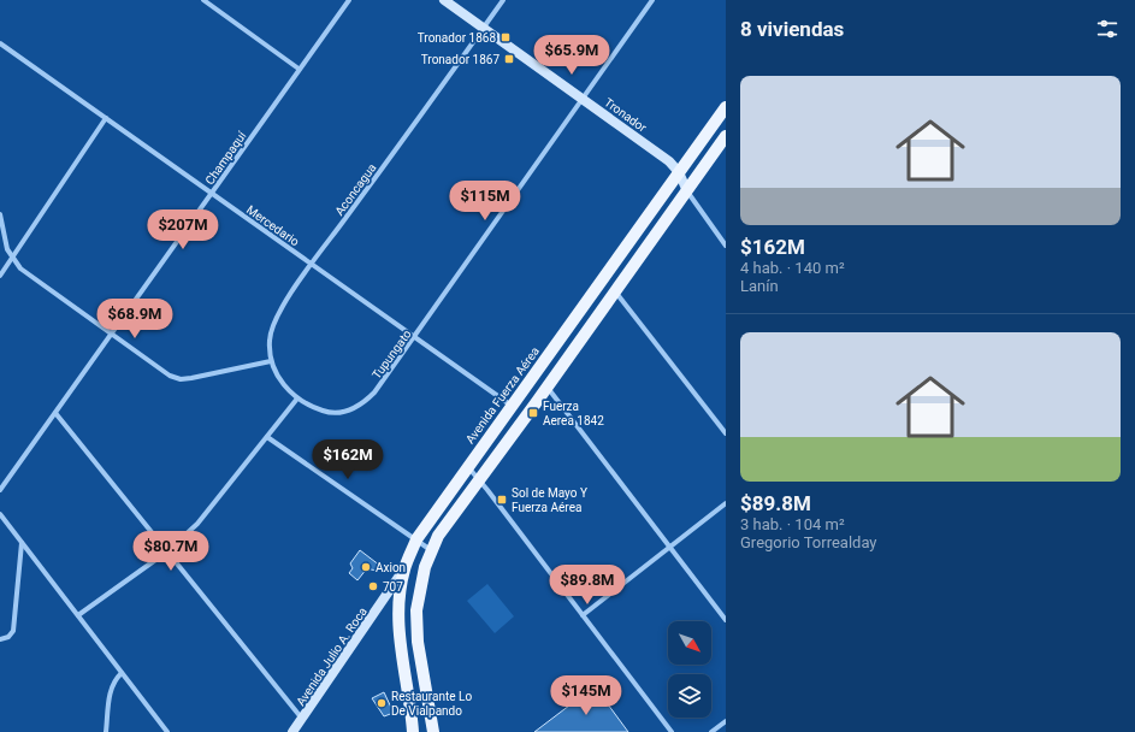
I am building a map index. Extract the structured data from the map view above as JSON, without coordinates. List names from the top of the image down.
{
  "streets": {
    "main road": ["Tronador", "Avenida Fuerza Aérea", "Avenida Julio A. Roca"],
    "street": [
      "Champaquí",
      "Aconcagua",
      "Mercedario",
      "Tupungato"
    ]
  },
  "crossings": [
    ["Tronador", "Aconcagua"],
    ["Tronador", "Tupungato"],
    ["Tronador", "Avenida Fuerza Aérea"],
    ["Champaquí", "Mercedario"],
    ["Aconcagua", "Mercedario"],
    ["Aconcagua", "Tupungato"],
    ["Mercedario", "Tupungato"],
    ["Mercedario", "Avenida Fuerza Aérea"],
    ["Avenida Fuerza Aérea", "Avenida Julio A. Roca"]
  ],
  "places": {
    "transit": [
      "Tronador 1868",
      "Tronador 1867",
      "Fuerza Aerea 1842",
      "Sol de Mayo Y Fuerza Aérea"
    ],
    "other": ["Axion", "707", "Restaurante Lo De Vialpando"]
  },
  "north": "bottom right",
  "page": {
    "heading": "8 viviendas",
    "price": [
      "$65.9M",
      "$115M",
      "$207M",
      "$68.9M",
      "$162M",
      "$80.7M",
      "$89.8M",
      "$145M"
    ],
    "list": [
      {
        "name": "$162M",
        "note": "4 hab. · 140 m² · Lanín"
      },
      {
        "name": "$89.8M",
        "note": "3 hab. · 104 m² · Gregorio Torrealday"
      }
    ]
  }
}
